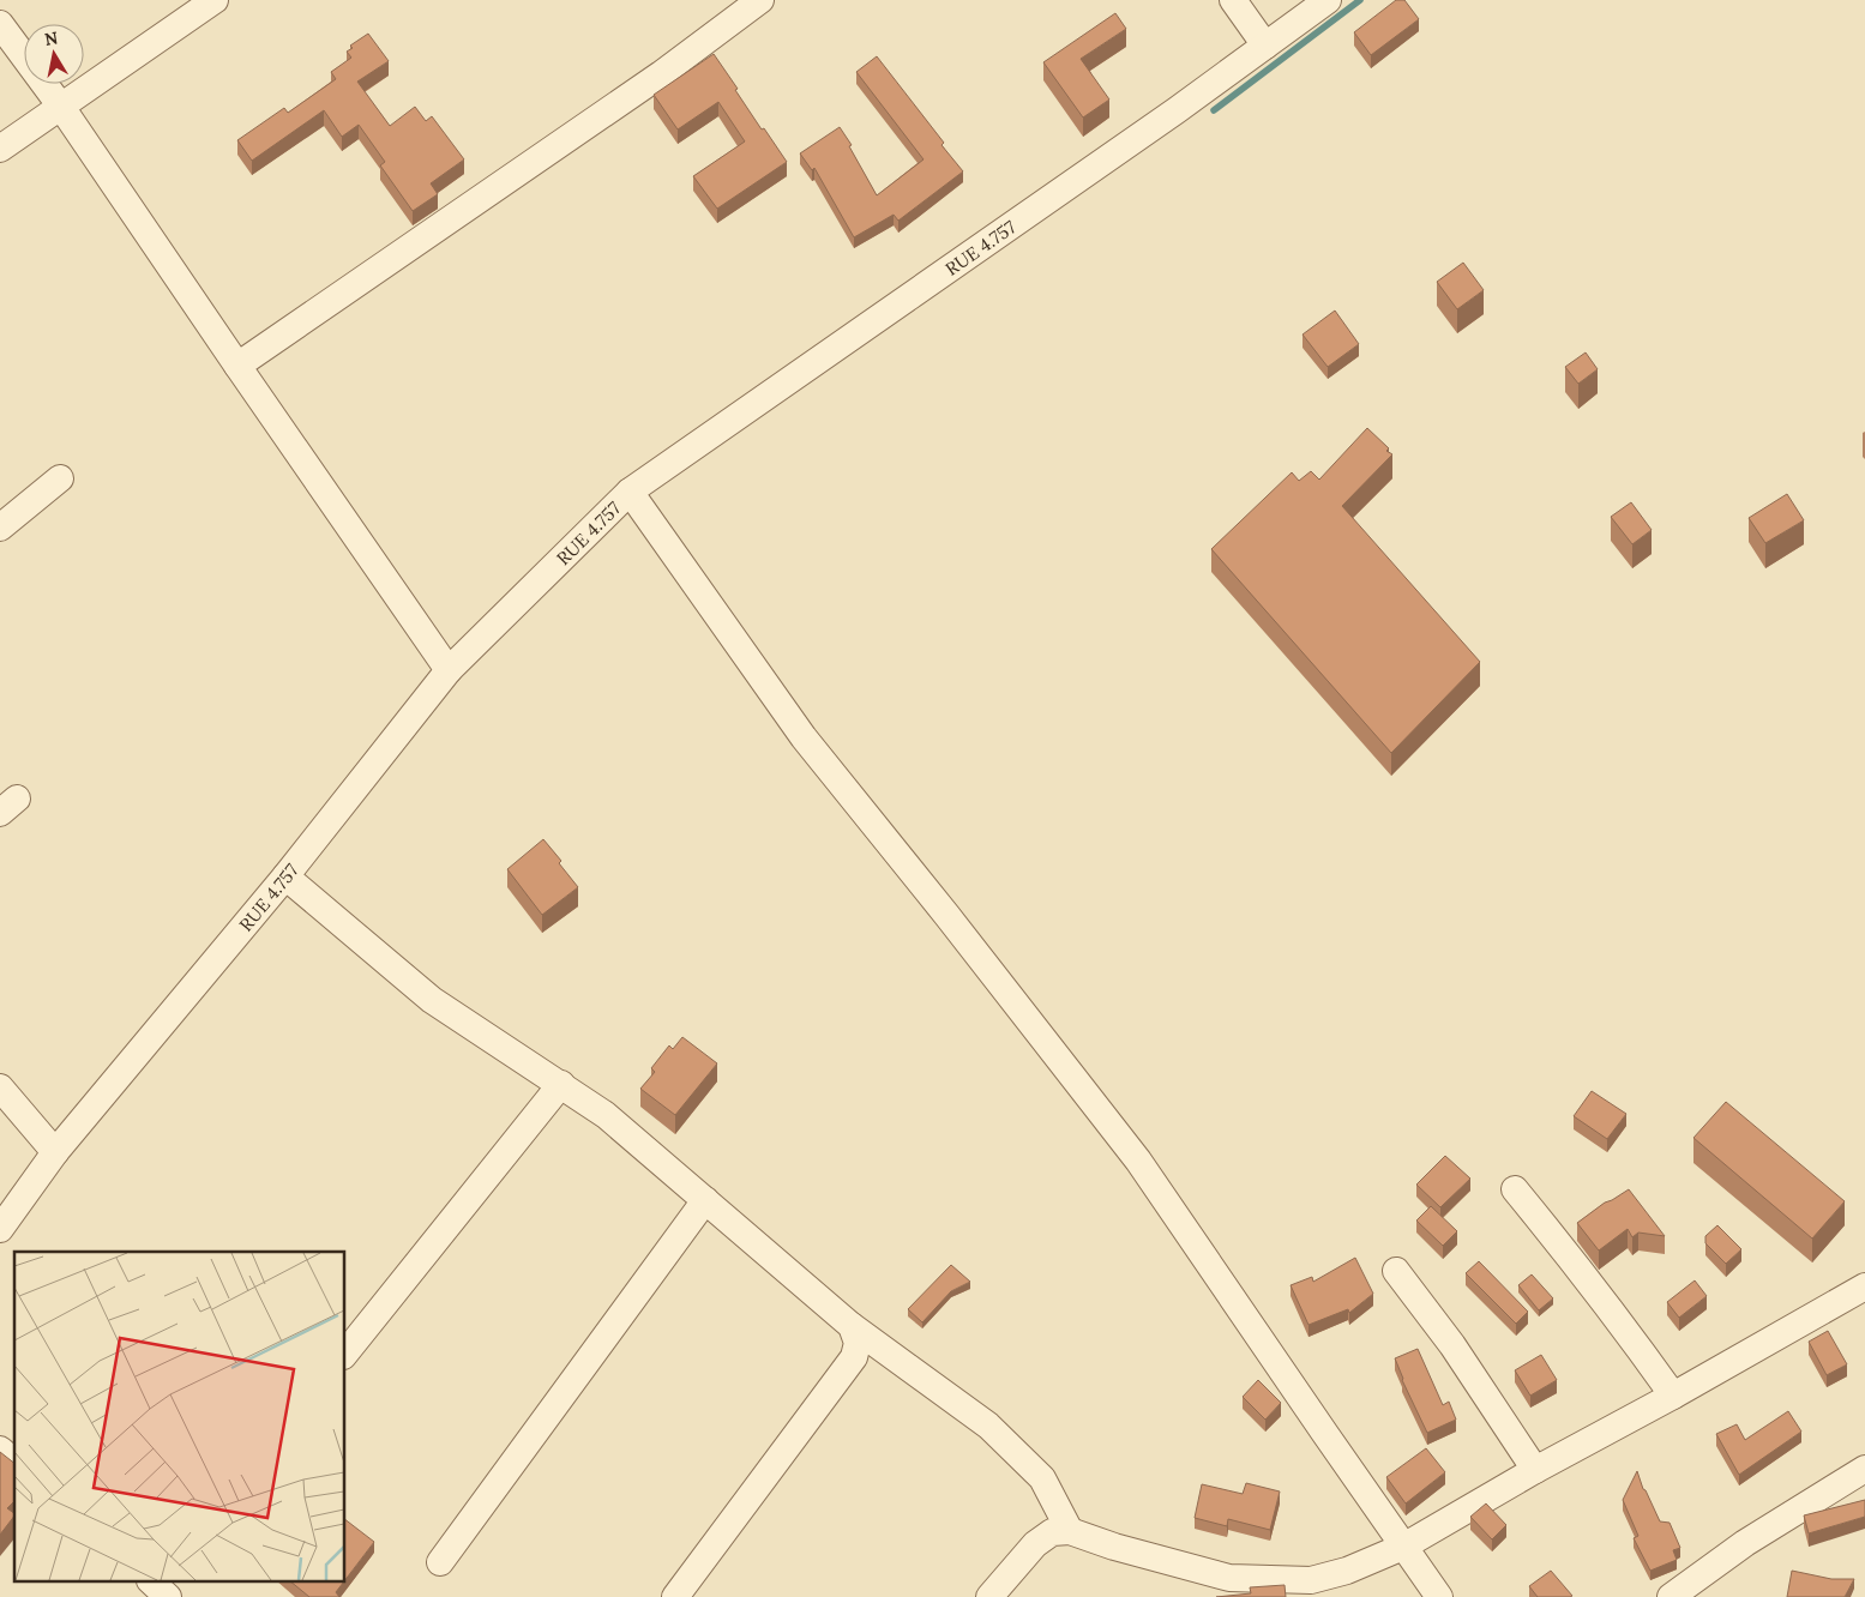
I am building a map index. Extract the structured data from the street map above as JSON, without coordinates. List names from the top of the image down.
{
  "streets": {
    "street": ["RUE 4.757"]
  },
  "north": "top"
}
